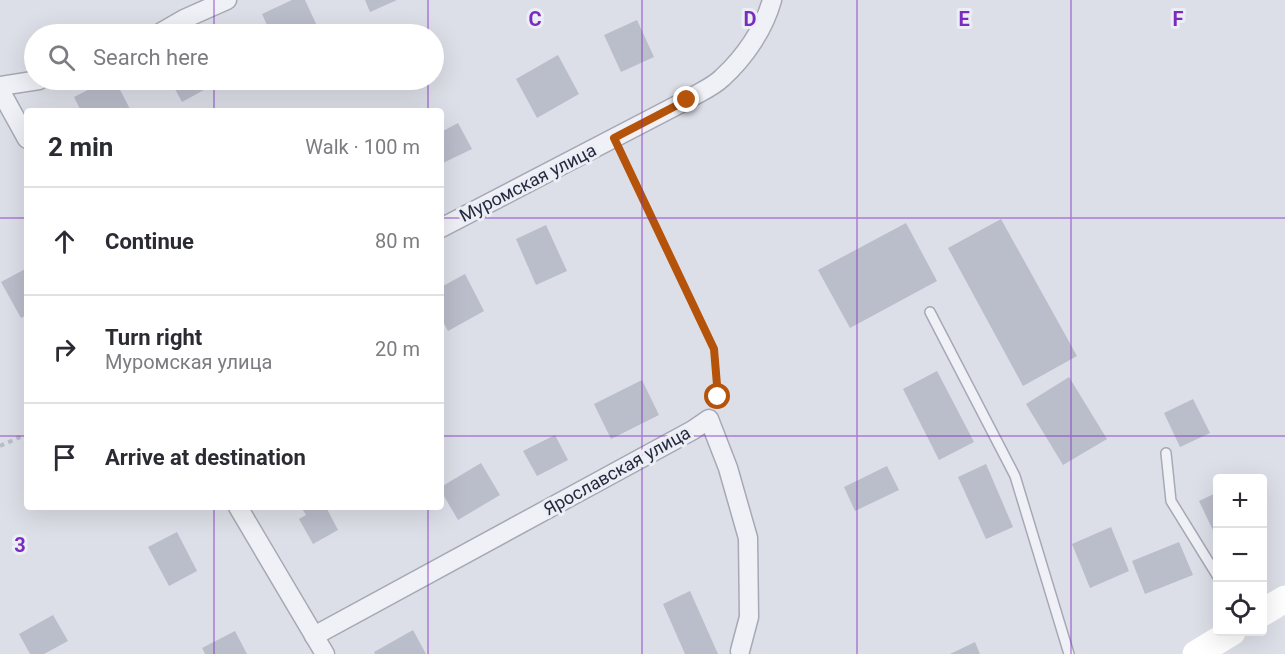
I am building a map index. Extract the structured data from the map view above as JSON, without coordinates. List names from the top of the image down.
{
  "streets": {
    "street": ["Муромская улица", "Ярославская улица"]
  },
  "page": {
    "search": "Search here",
    "heading": ["2 min", "Walk · 100 m"],
    "list": [
      ["Continue", "80 m"],
      ["Turn right", "Муромская улица", "20 m"],
      "Arrive at destination"
    ],
    "map_buttons": ["+", "−"]
  },
  "grid": {
    "columns": [
      "C",
      "D",
      "E",
      "F"
    ],
    "rows": ["3"]
  }
}
